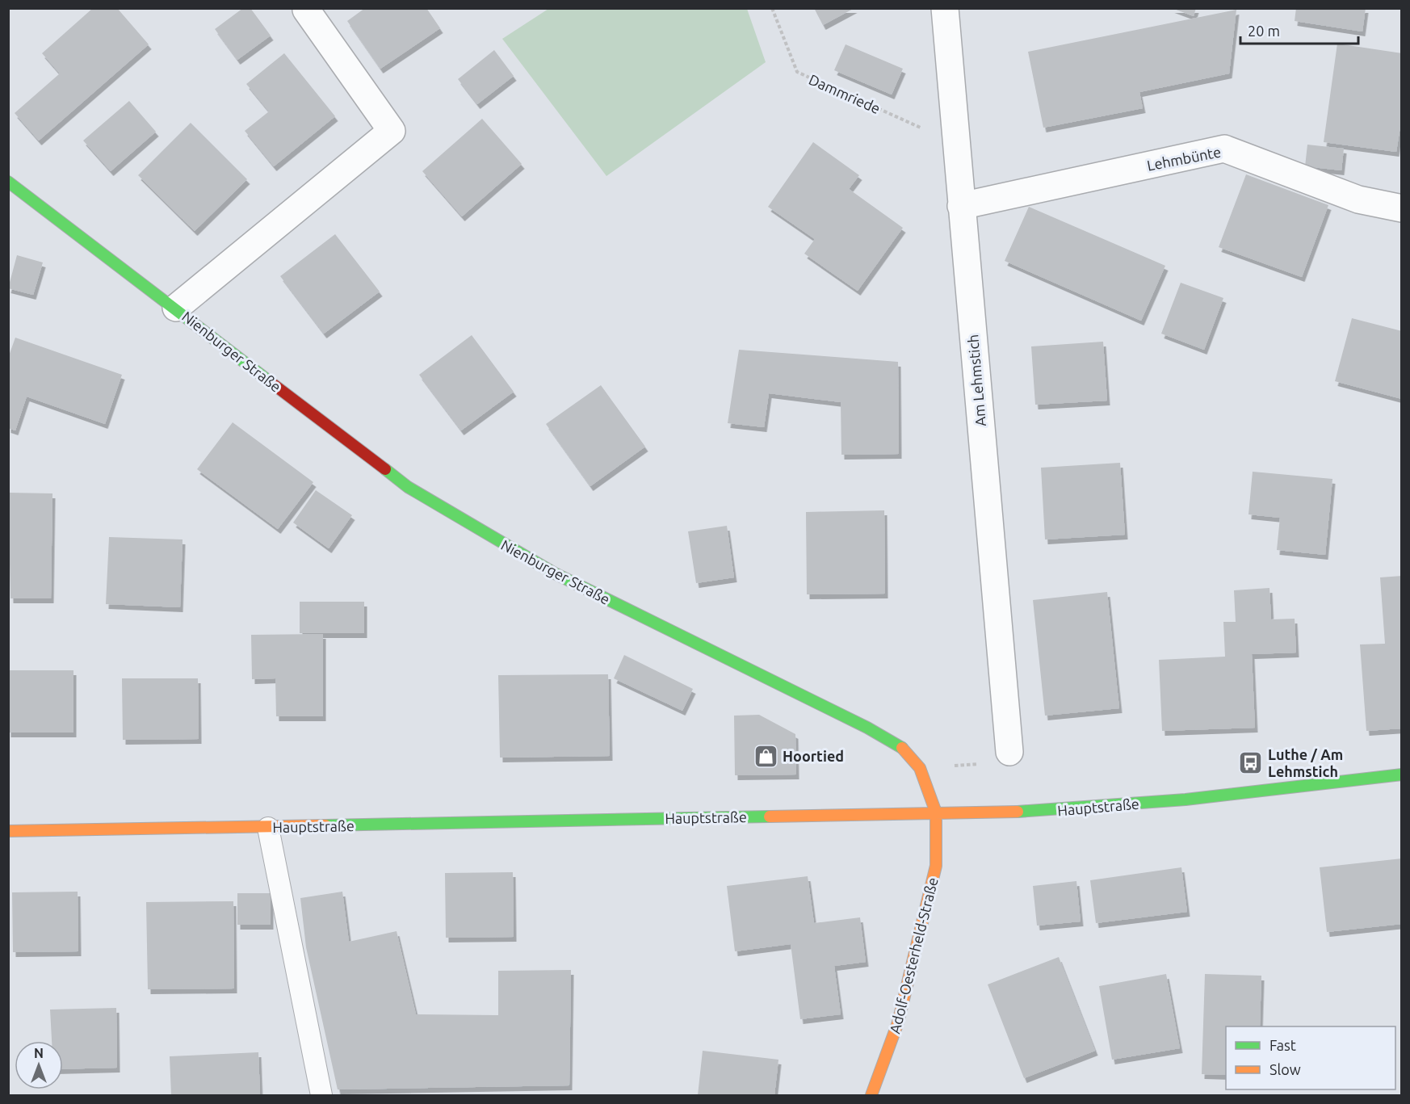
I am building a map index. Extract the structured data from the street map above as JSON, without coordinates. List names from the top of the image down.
{
  "streets": {
    "street": [
      "Lehmbünte",
      "Nienburger Straße",
      "Am Lehmstich",
      "Hauptstraße",
      "Adolf-Oesterheld-Straße"
    ],
    "path": ["Dammriede"]
  },
  "crossings": [
    ["Dammriede", "Am Lehmstich"],
    ["Lehmbünte", "Am Lehmstich"],
    ["Nienburger Straße", "Hauptstraße"],
    ["Nienburger Straße", "Adolf-Oesterheld-Straße"],
    ["Hauptstraße", "Adolf-Oesterheld-Straße"]
  ],
  "places": {
    "shop": ["Hoortied"],
    "bus stop": ["Luthe / Am Lehmstich"]
  },
  "legend": ["Fast", "Slow"],
  "scale_bar": "20 m",
  "north": "top"
}
